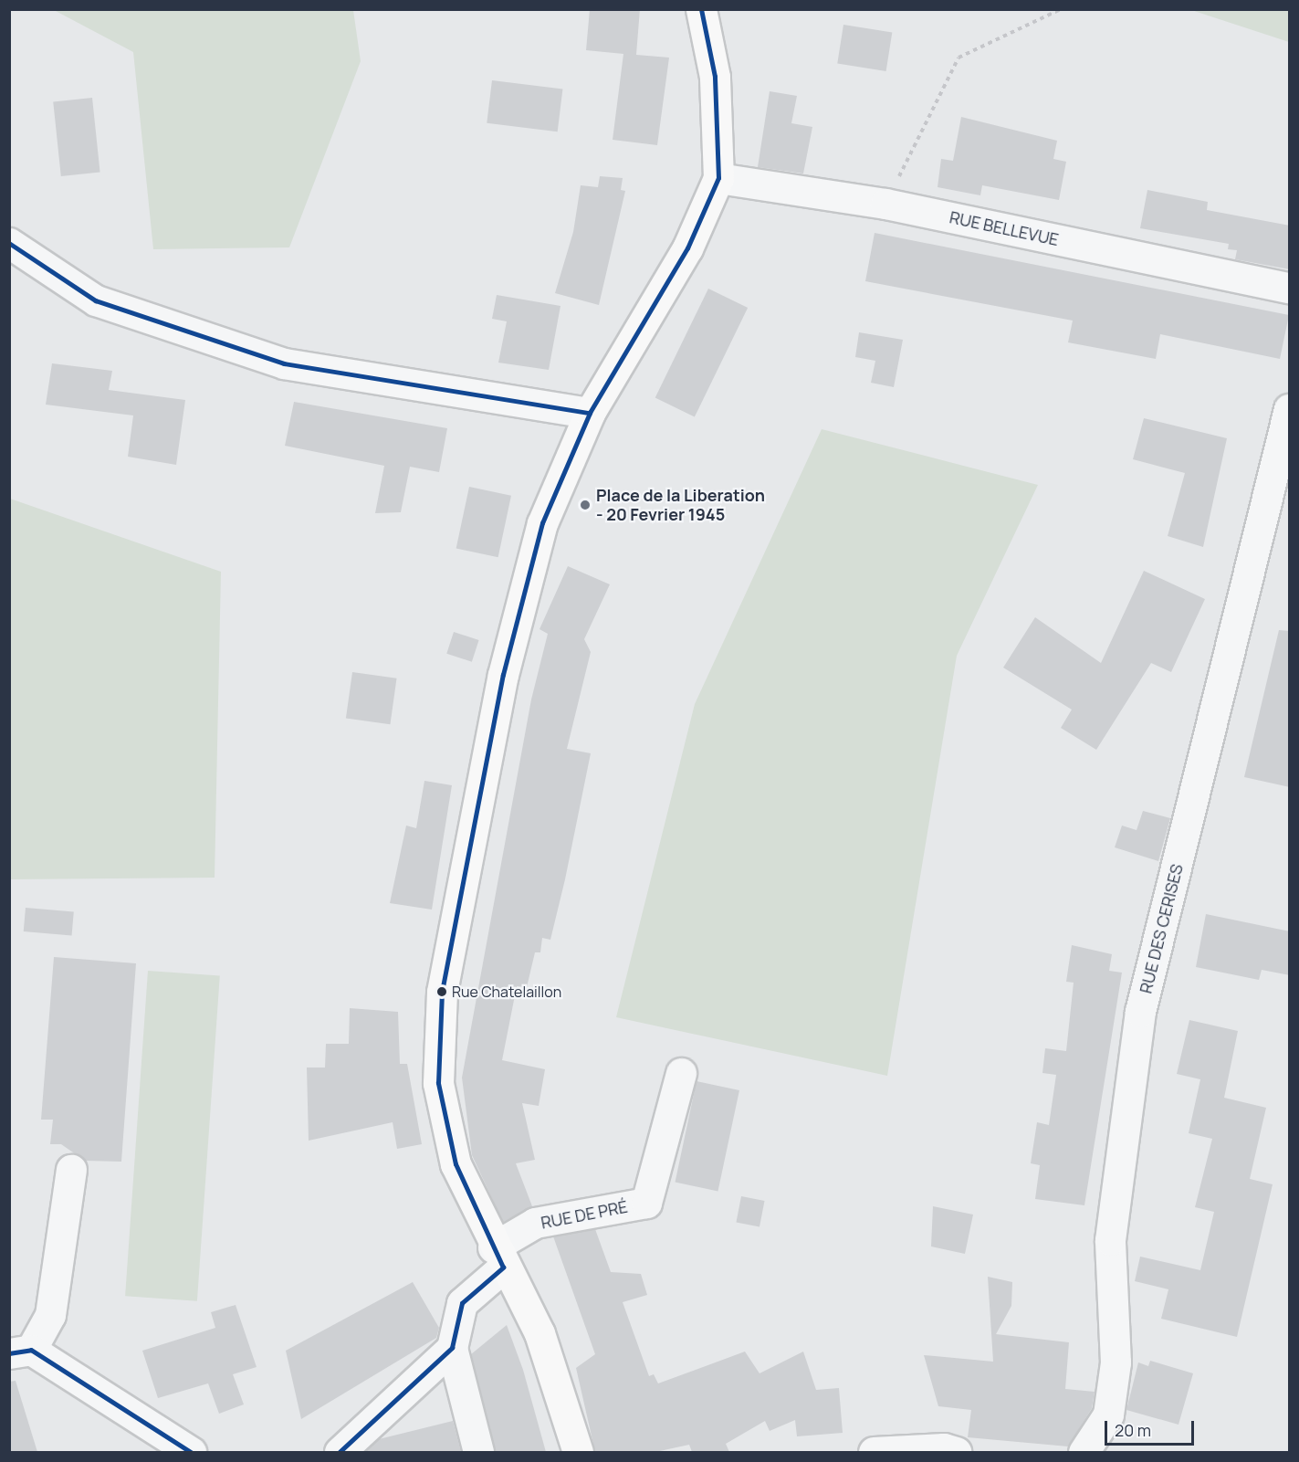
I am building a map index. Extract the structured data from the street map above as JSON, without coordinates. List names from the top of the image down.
{
  "streets": {
    "street": ["RUE BELLEVUE", "RUE DES CERISES", "RUE DE PRÉ"]
  },
  "places": ["Place de la Liberation - 20 Fevrier 1945", "Rue Chatelaillon"],
  "scale_bar": "20 m"
}
